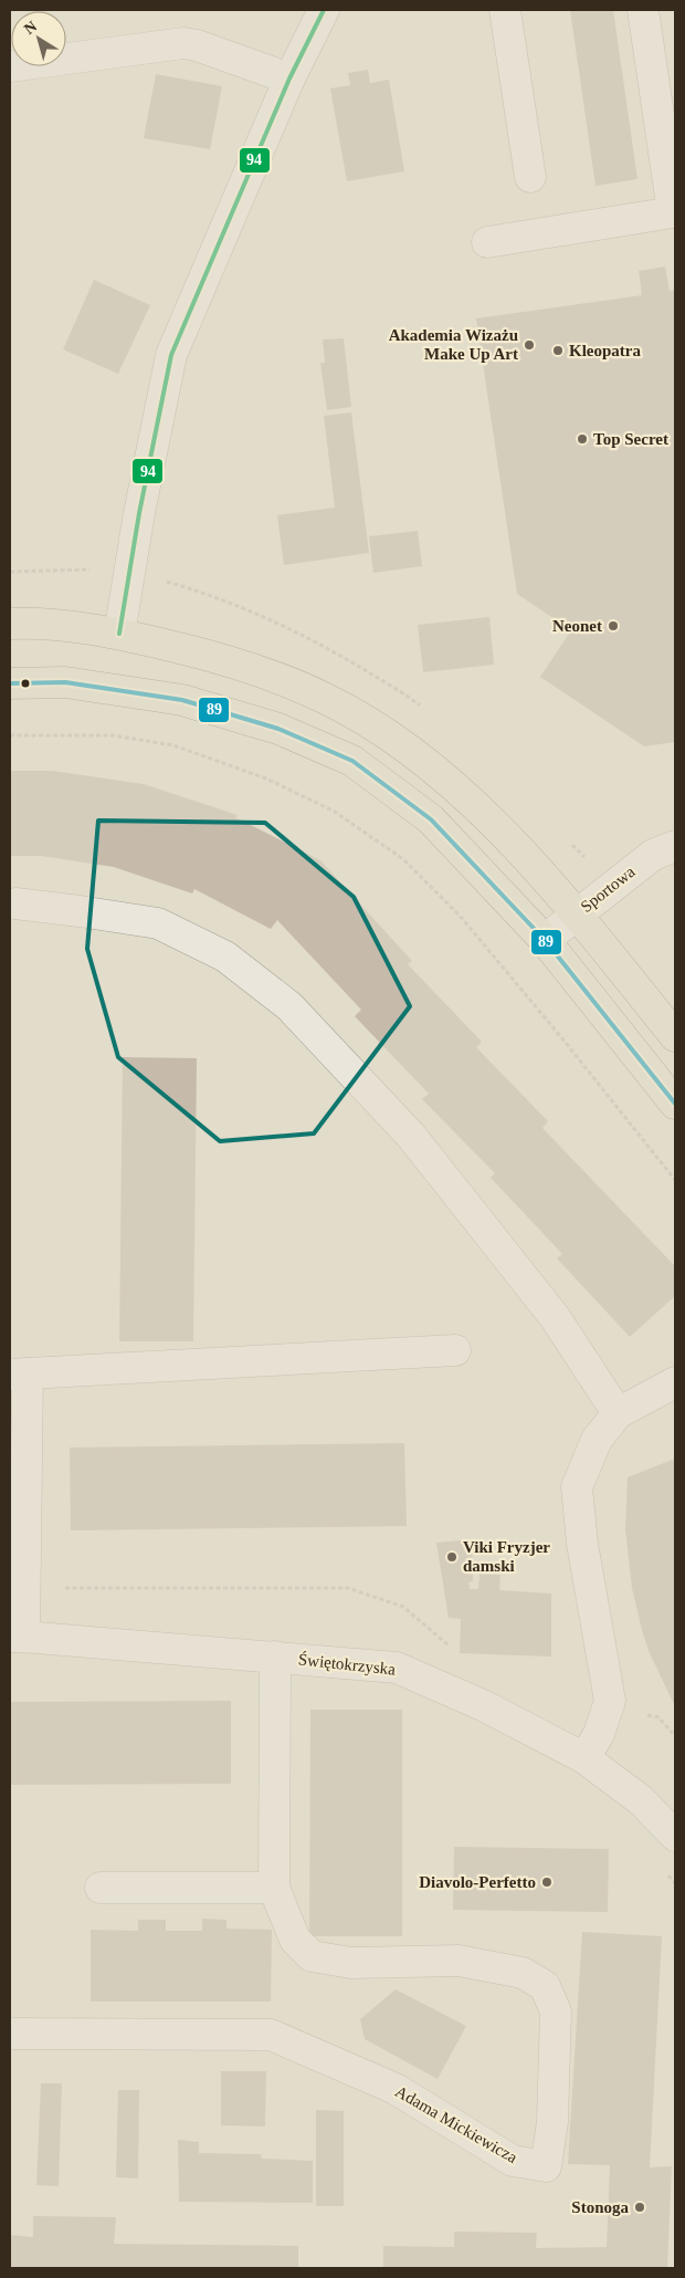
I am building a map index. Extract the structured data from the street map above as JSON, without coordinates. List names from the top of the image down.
{
  "streets": {
    "street": ["Sportowa", "Świętokrzyska", "Adama Mickiewicza"]
  },
  "crossings": [
    ["Świętokrzyska", "Adama Mickiewicza"]
  ],
  "places": [
    "Akademia Wizażu Make Up Art",
    "Kleopatra",
    "Top Secret",
    "Neonet",
    "Viki Fryzjer damski",
    "Diavolo-Perfetto",
    "Stonoga"
  ],
  "lines": ["transit line 94", "transit line 89"],
  "north": "top left"
}
